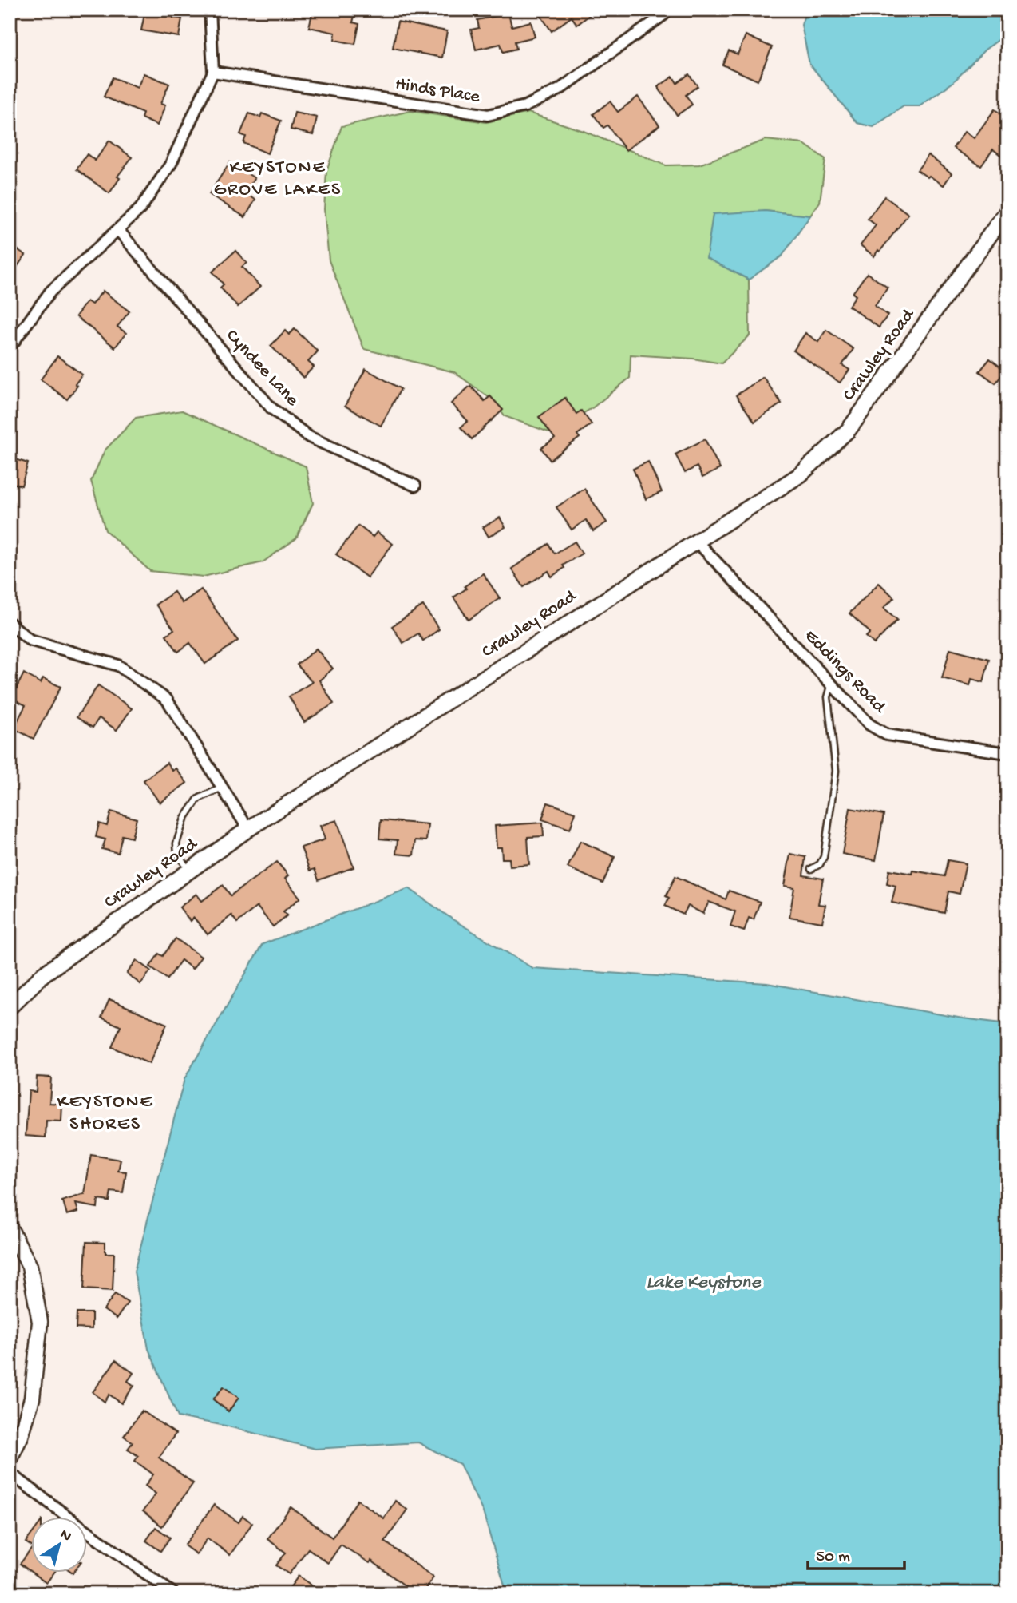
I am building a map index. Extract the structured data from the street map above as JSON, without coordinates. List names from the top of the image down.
{
  "streets": {
    "street": [
      "Hinds Place",
      "Crawley Road",
      "Cyndee Lane",
      "Eddings Road"
    ]
  },
  "crossings": [
    ["Crawley Road", "Eddings Road"]
  ],
  "districts": ["KEYSTONE GROVE LAKES", "KEYSTONE SHORES"],
  "water": ["Lake Keystone"],
  "scale_bar": "50 m",
  "north": "top right"
}
